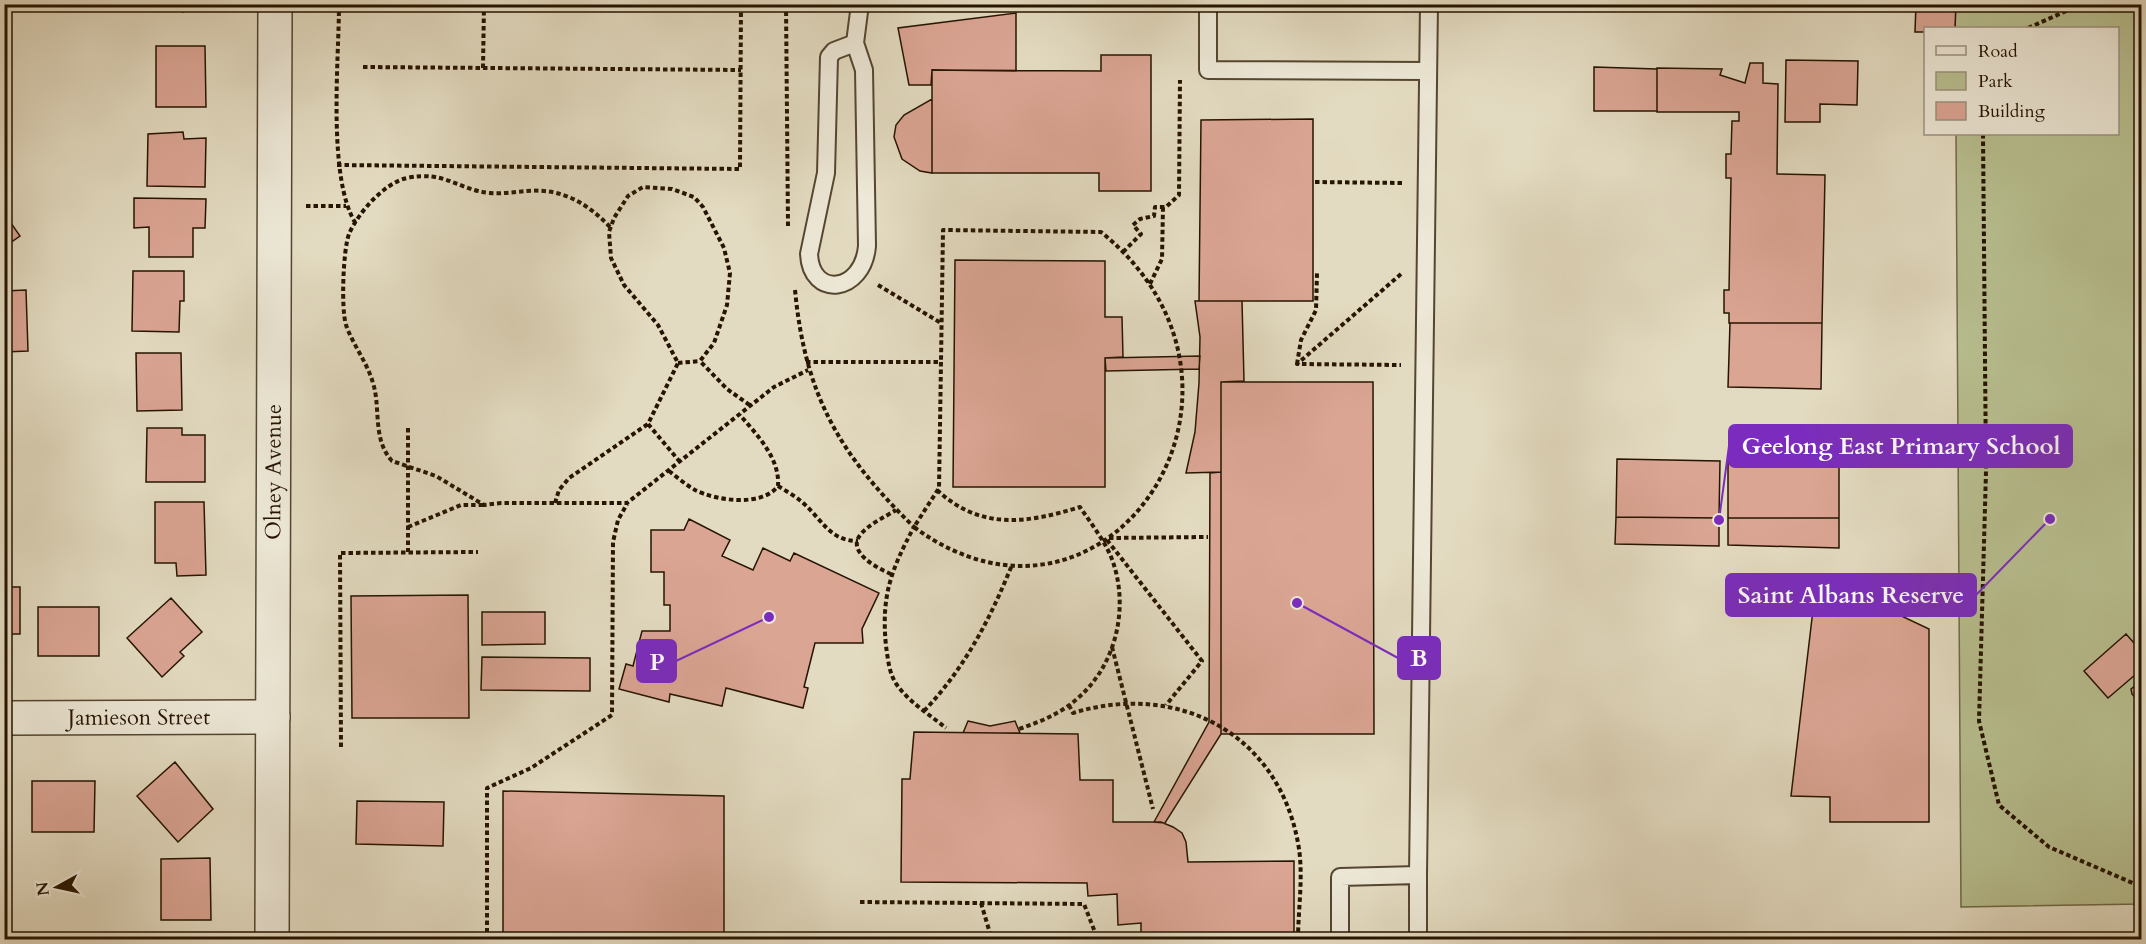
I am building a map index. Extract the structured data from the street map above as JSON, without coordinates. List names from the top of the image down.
{
  "streets": {
    "street": ["Olney Avenue", "Jamieson Street"]
  },
  "crossings": [
    ["Olney Avenue", "Jamieson Street"]
  ],
  "places": [
    "Saint Albans Reserve",
    "Geelong East Primary School",
    "B",
    "P"
  ],
  "legend": ["Road", "Park", "Building"],
  "north": "left"
}
